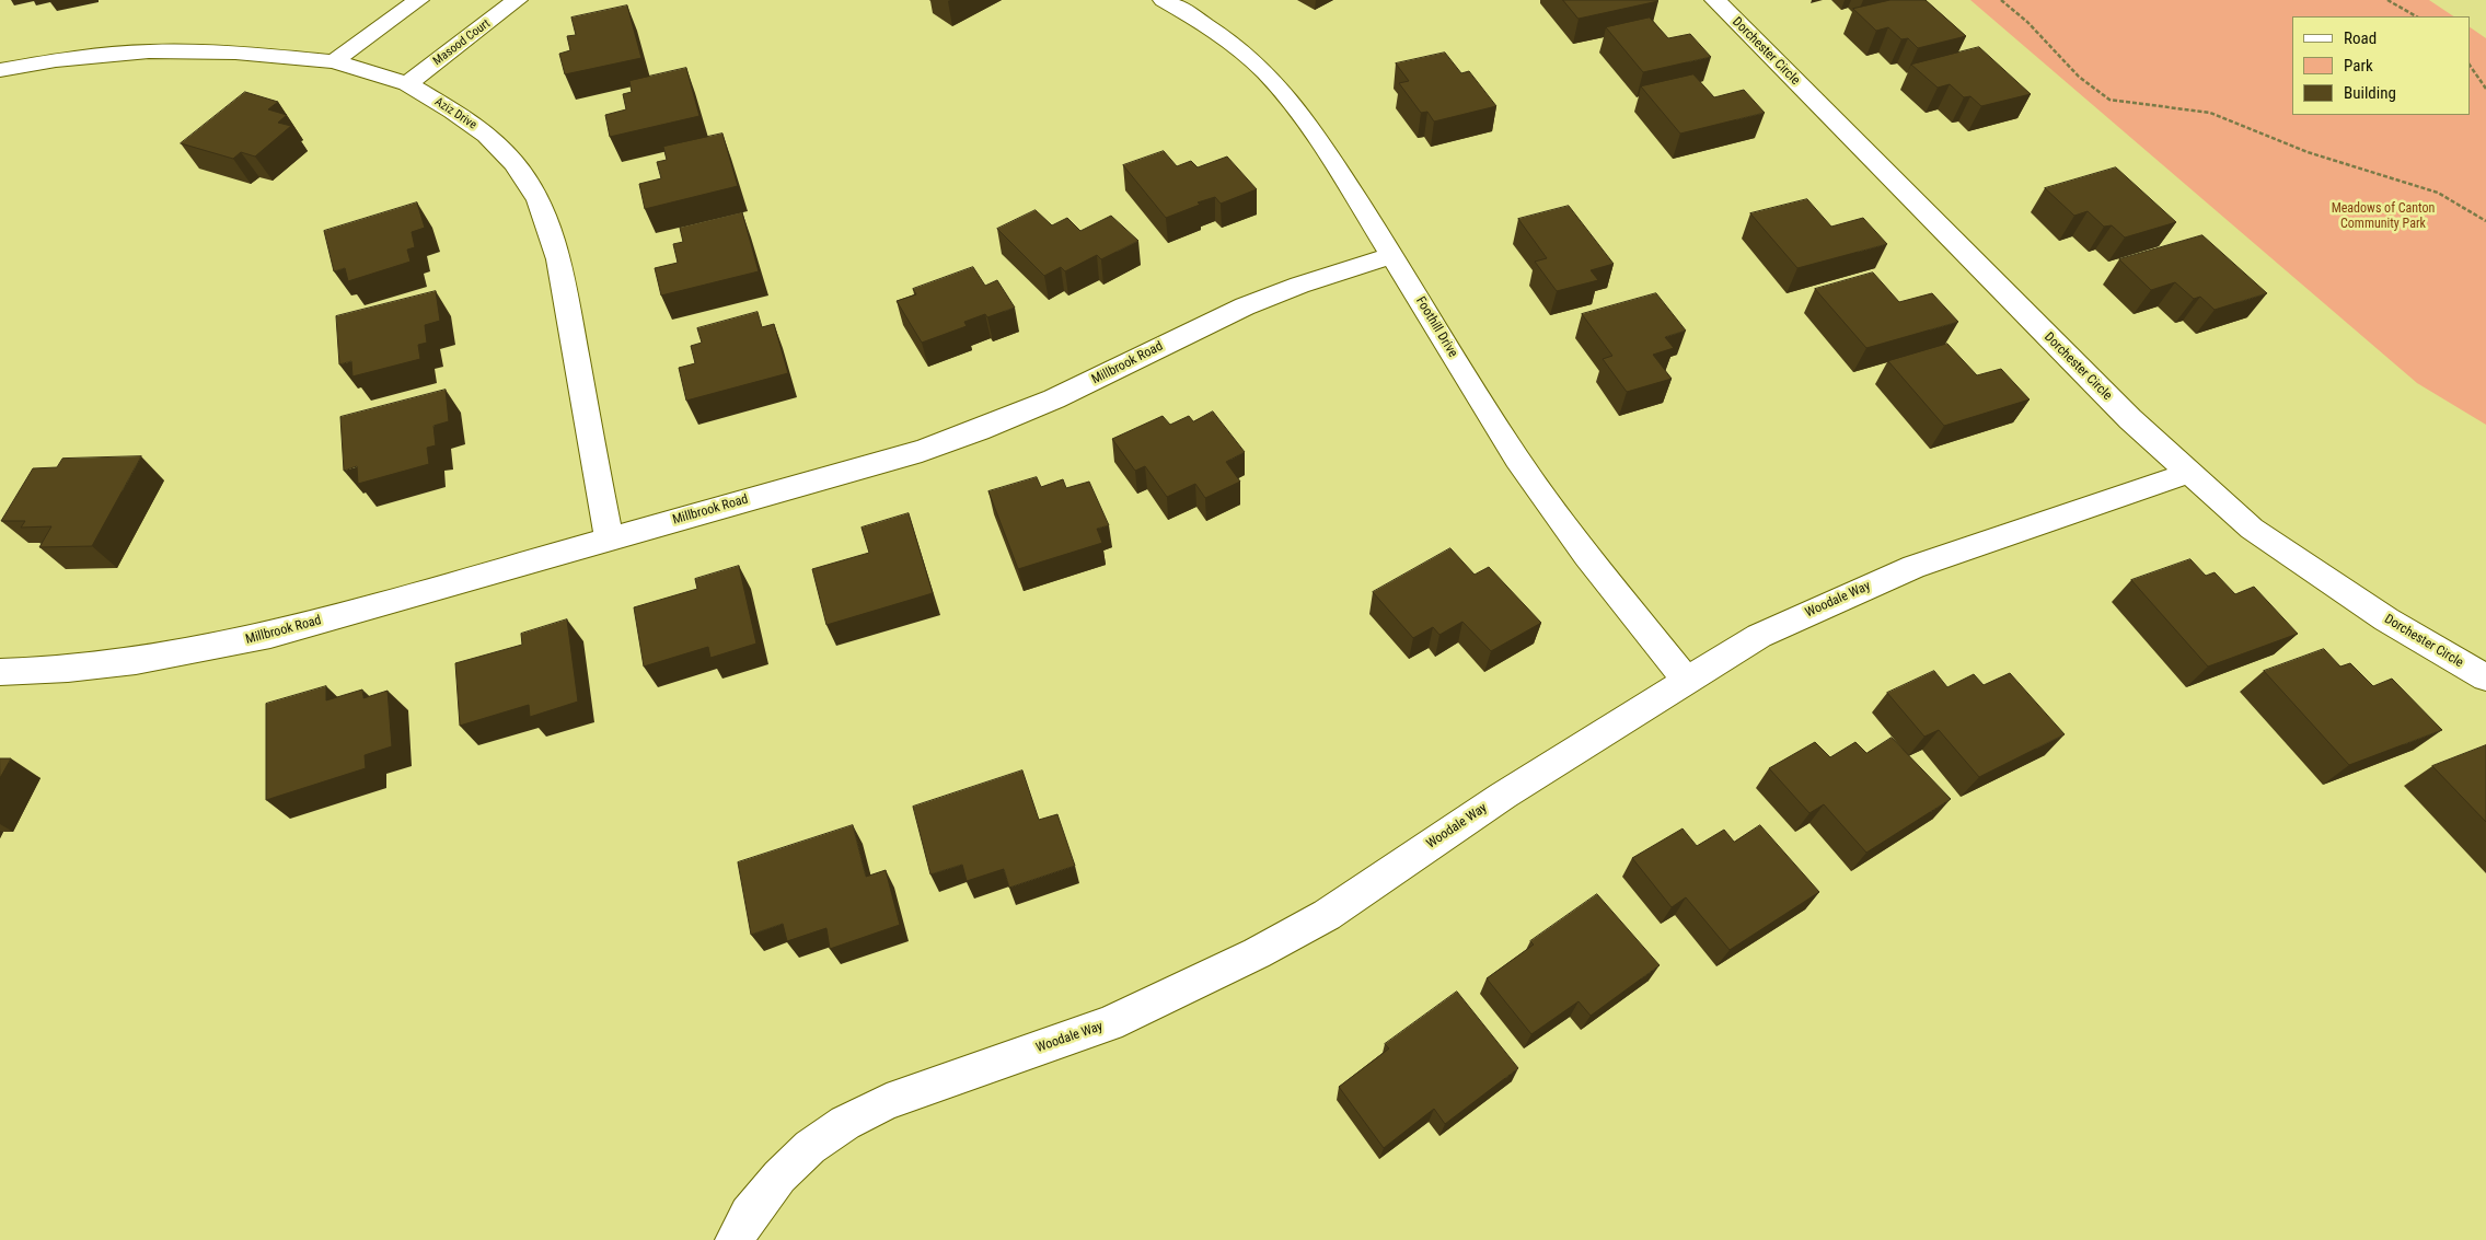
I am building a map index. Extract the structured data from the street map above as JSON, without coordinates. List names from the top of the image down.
{
  "streets": {
    "street": [
      "Masood Court",
      "Dorchester Circle",
      "Aziz Drive",
      "Foothill Drive",
      "Millbrook Road",
      "Woodale Way"
    ]
  },
  "crossings": [
    ["Masood Court", "Aziz Drive"],
    ["Dorchester Circle", "Woodale Way"],
    ["Aziz Drive", "Millbrook Road"],
    ["Foothill Drive", "Millbrook Road"],
    ["Foothill Drive", "Woodale Way"]
  ],
  "parks": ["Meadows of Canton Community Park"],
  "legend": ["Road", "Park", "Building"]
}
